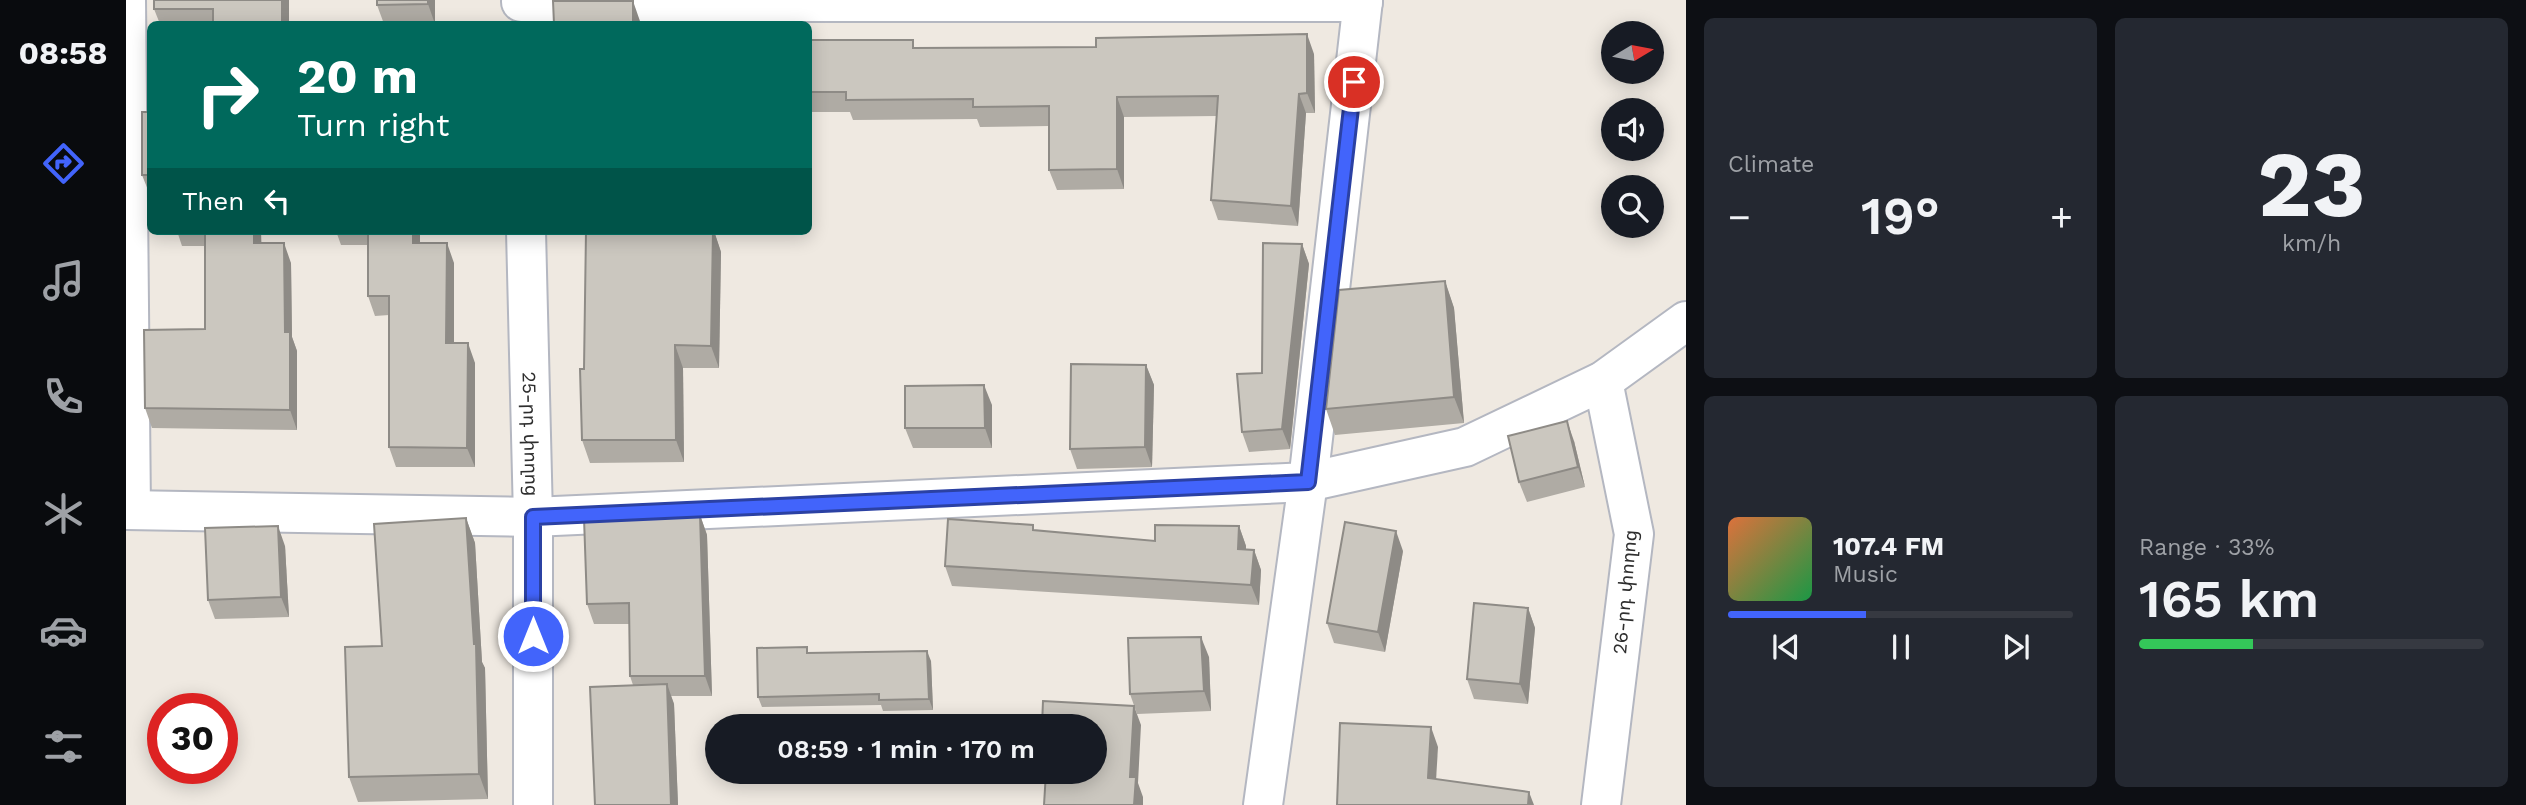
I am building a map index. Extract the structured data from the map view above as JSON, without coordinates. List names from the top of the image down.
{
  "streets": {
    "street": ["25-րդ փողոց", "26-րդ փողոց"]
  },
  "north": "right",
  "page": {
    "tabs": "08:58",
    "tile": [
      "Climate",
      ["23", "km/h"],
      ["Range · 33%", "165 km"]
    ],
    "turn": ["20 m", "Turn right"],
    "then": "Then",
    "heat": ["−", "19°", "+"],
    "song": ["107.4 FM", "Music"],
    "limit": "30",
    "trip": "08:59 · 1 min · 170 m"
  }
}
